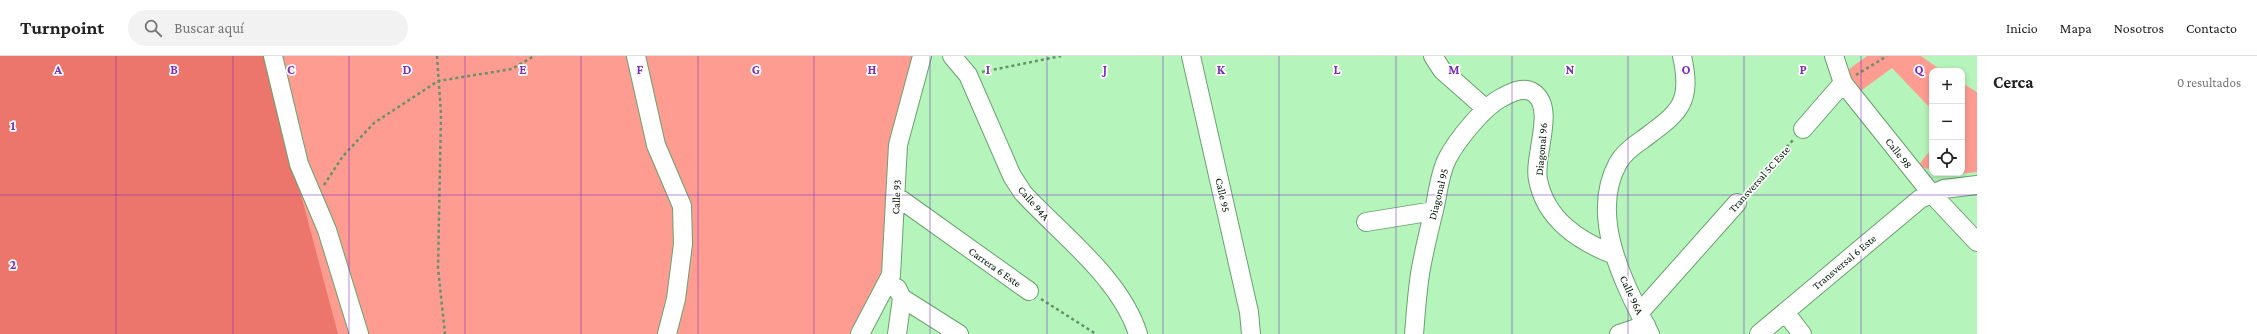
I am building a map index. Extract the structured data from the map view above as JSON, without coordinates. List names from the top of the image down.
{
  "streets": {
    "street": [
      "Diagonal 96",
      "Calle 98",
      "Transversal 5C Este",
      "Diagonal 95",
      "Calle 95",
      "Calle 93",
      "Calle 94A",
      "Transversal 6 Este",
      "Carrera 6 Este",
      "Calle 96A"
    ]
  },
  "crossings": [
    ["Diagonal 96", "Diagonal 95"],
    ["Diagonal 96", "Calle 96A"],
    ["Calle 98", "Transversal 6 Este"],
    ["Transversal 5C Este", "Calle 96A"],
    ["Calle 93", "Carrera 6 Este"]
  ],
  "page": {
    "header": "Turnpoint",
    "search": "Buscar aquí",
    "nav": [
      "Inicio",
      "Mapa",
      "Nosotros",
      "Contacto"
    ],
    "heading": ["Cerca", "0 resultados"],
    "map_buttons": ["+", "−"]
  },
  "grid": {
    "columns": [
      "A",
      "B",
      "C",
      "D",
      "E",
      "F",
      "G",
      "H",
      "I",
      "J",
      "K",
      "L",
      "M",
      "N",
      "O",
      "P",
      "Q"
    ],
    "rows": ["1", "2"]
  }
}
